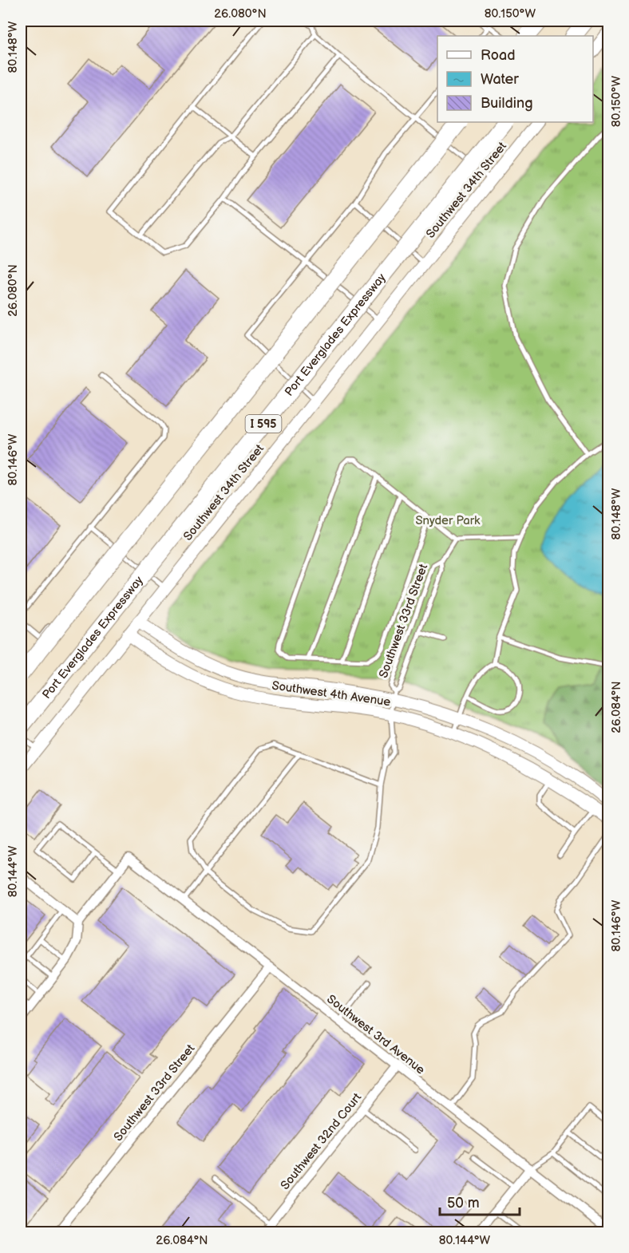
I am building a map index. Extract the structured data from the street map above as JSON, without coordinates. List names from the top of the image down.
{
  "streets": {
    "highway": ["Port Everglades Expressway", "I 595"],
    "street": [
      "Southwest 34th Street",
      "Southwest 33rd Street",
      "Southwest 4th Avenue",
      "Southwest 3rd Avenue",
      "Southwest 32nd Court"
    ]
  },
  "crossings": [
    ["Southwest 34th Street", "Southwest 4th Avenue"],
    ["Southwest 33rd Street", "Southwest 4th Avenue"],
    ["Southwest 33rd Street", "Southwest 3rd Avenue"],
    ["Southwest 3rd Avenue", "Southwest 32nd Court"]
  ],
  "parks": ["Snyder Park"],
  "legend": ["Road", "Water", "Building"],
  "scale_bar": "50 m",
  "coordinates": [
    "26.080°N",
    "80.150°W",
    "80.148°W",
    "80.146°W",
    "26.084°N",
    "80.144°W"
  ]
}
